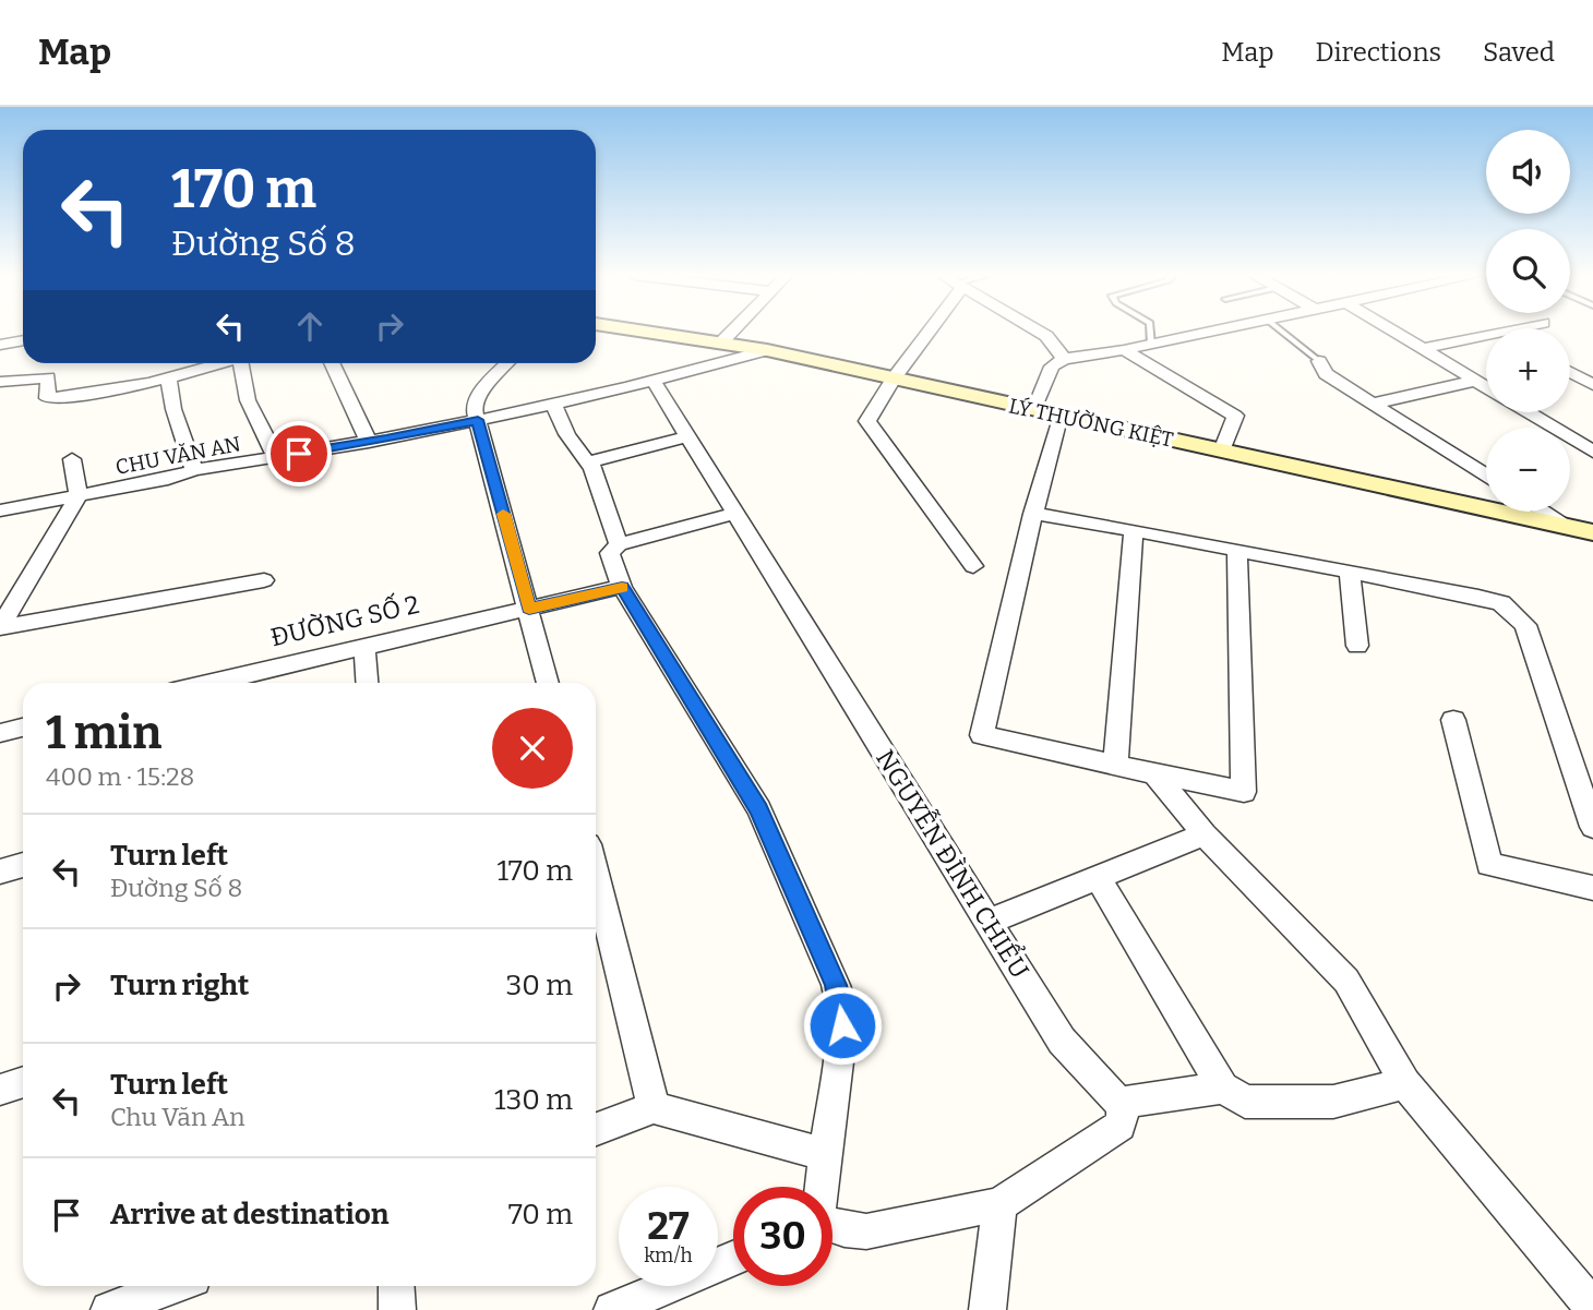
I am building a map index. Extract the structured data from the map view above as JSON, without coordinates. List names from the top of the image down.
{
  "streets": {
    "street": [
      "LÝ THƯỜNG KIỆT",
      "CHU VĂN AN",
      "ĐƯỜNG SỐ 2",
      "NGUYỄN ĐÌNH CHIỂU"
    ]
  },
  "crossings": [
    ["LÝ THƯỜNG KIỆT", "CHU VĂN AN"],
    ["CHU VĂN AN", "NGUYỄN ĐÌNH CHIỂU"]
  ],
  "page": {
    "header": "Map",
    "nav": ["Map", "Directions", "Saved"],
    "map_buttons": ["+", "−"],
    "turn": ["170 m", "Đường Số 8"],
    "heading": ["1 min", "400 m · 15:28"],
    "list": [
      {
        "name": "Turn left",
        "note": "Đường Số 8",
        "value": "170 m"
      },
      {
        "name": "Turn right",
        "value": "30 m"
      },
      {
        "name": "Turn left",
        "note": "Chu Văn An",
        "value": "130 m"
      },
      {
        "name": "Arrive at destination",
        "value": "70 m"
      }
    ],
    "speed": "27 km/h",
    "limit": "30"
  }
}
